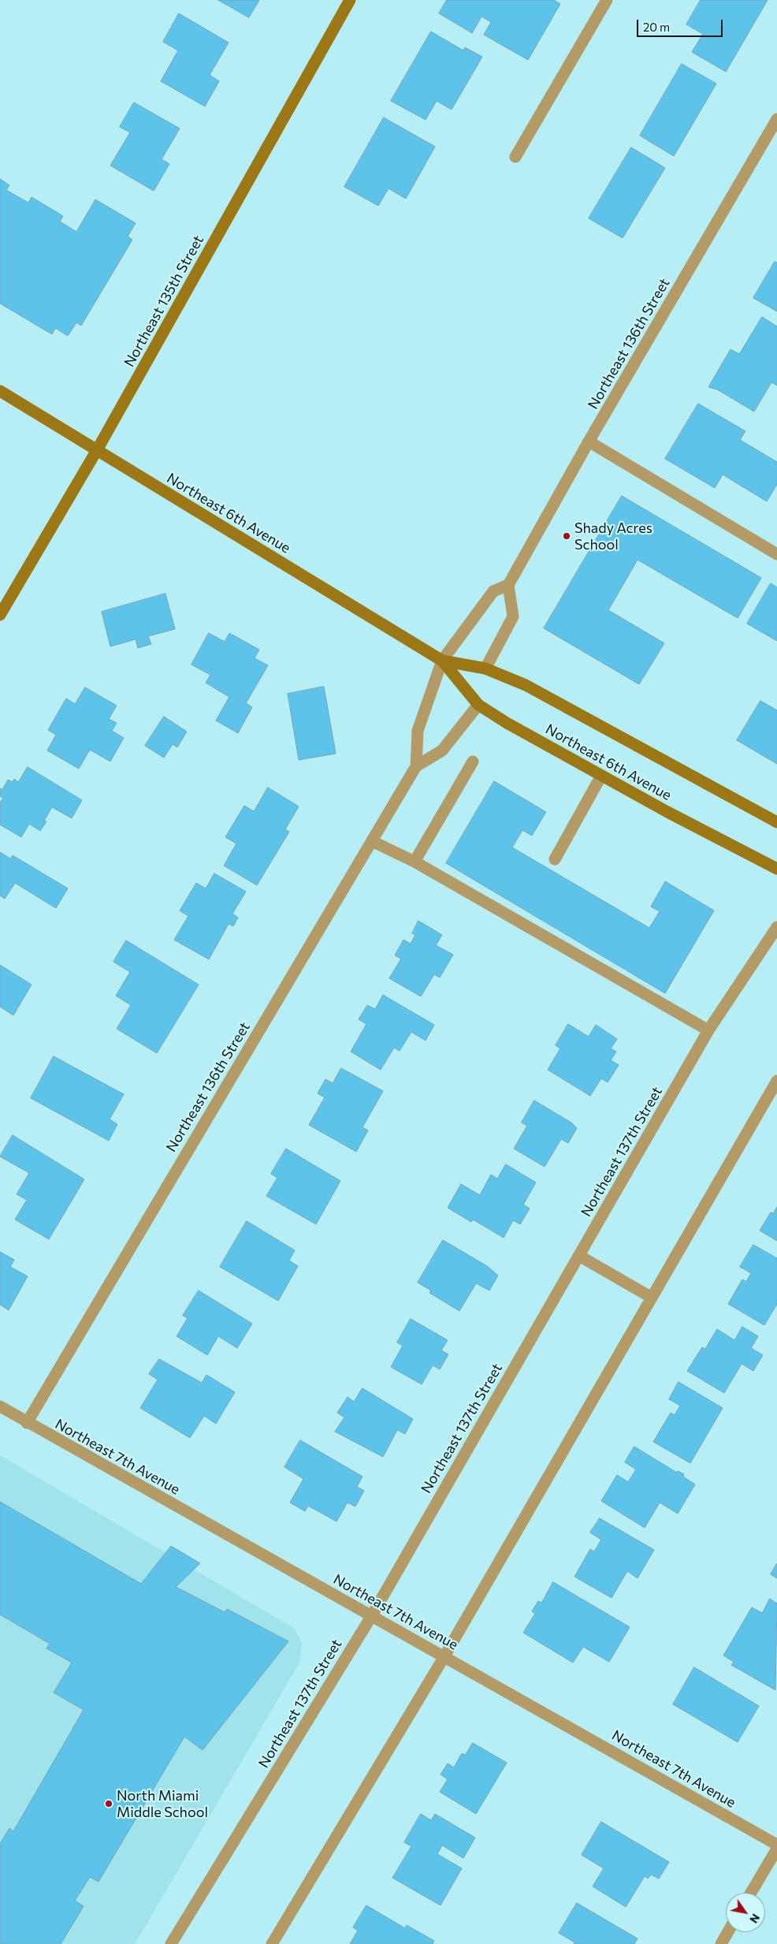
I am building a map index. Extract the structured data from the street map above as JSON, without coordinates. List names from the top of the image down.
{
  "streets": {
    "main road": ["Northeast 135th Street", "Northeast 6th Avenue"],
    "street": ["Northeast 136th Street", "Northeast 137th Street", "Northeast 7th Avenue"]
  },
  "crossings": [
    ["Northeast 135th Street", "Northeast 6th Avenue"],
    ["Northeast 136th Street", "Northeast 6th Avenue"],
    ["Northeast 136th Street", "Northeast 7th Avenue"],
    ["Northeast 137th Street", "Northeast 7th Avenue"]
  ],
  "places": ["Shady Acres School", "North Miami Middle School"],
  "scale_bar": "20 m",
  "north": "bottom right"
}
